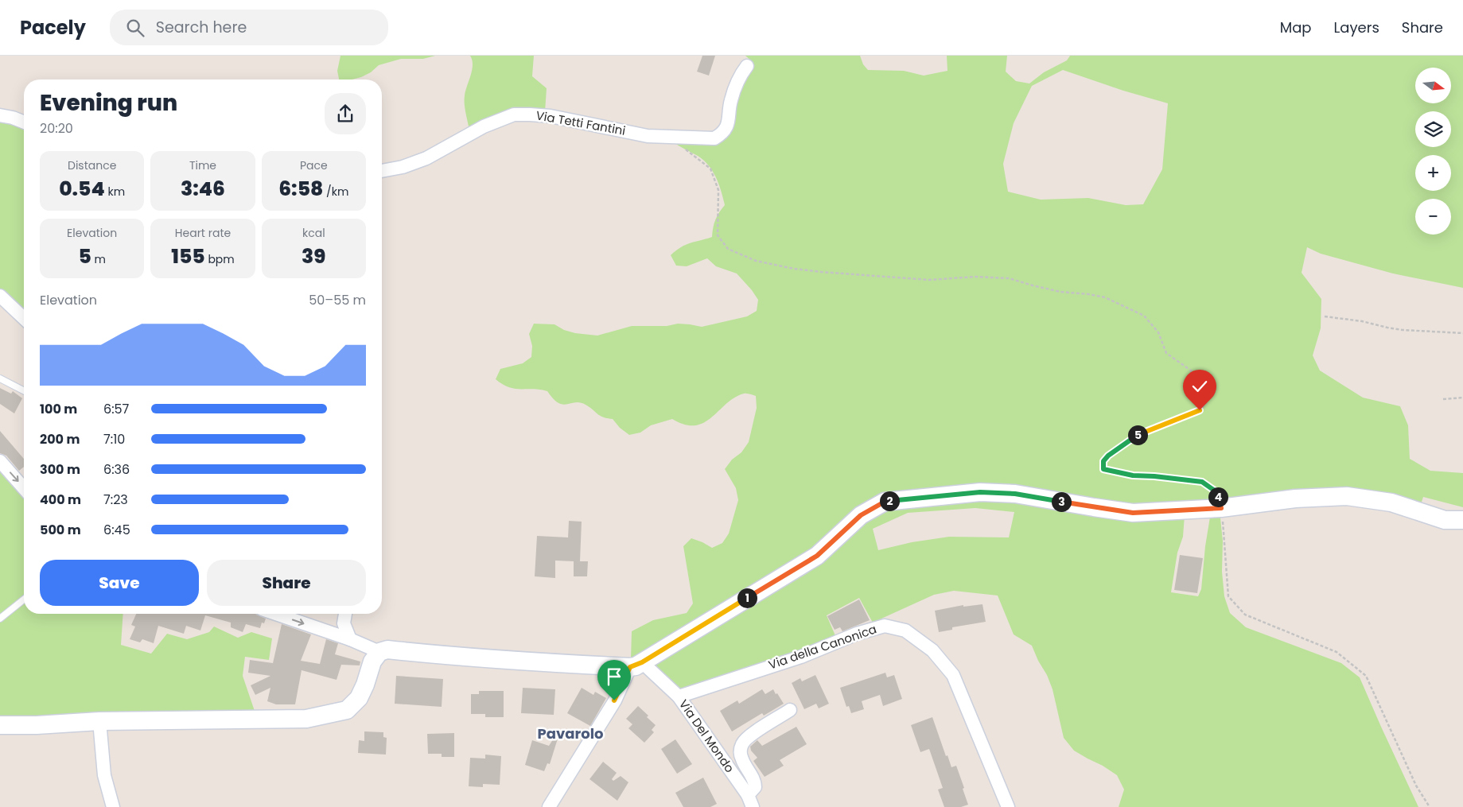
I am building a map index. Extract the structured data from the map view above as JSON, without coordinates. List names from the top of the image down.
{
  "streets": {
    "street": ["Via Tetti Fantini", "Via della Canonica", "Via Del Mondo"]
  },
  "crossings": [
    ["Via della Canonica", "Via Del Mondo"]
  ],
  "districts": ["Pavarolo"],
  "north": "right",
  "page": {
    "header": "Pacely",
    "search": "Search here",
    "nav": ["Map", "Layers", "Share"],
    "map_buttons": ["+", "−"],
    "heading": ["Evening run", "20:20"],
    "stats": [
      ["Distance", "0.54 km"],
      ["Time", "3:46"],
      ["Pace", "6:58 /km"],
      ["Elevation", "5 m"],
      ["Heart rate", "155 bpm"],
      ["kcal", "39"]
    ],
    "chart": ["Elevation", "50–55 m"],
    "list": [
      {
        "name": "100 m",
        "note": "6:57"
      },
      {
        "name": "200 m",
        "note": "7:10"
      },
      {
        "name": "300 m",
        "note": "6:36"
      },
      {
        "name": "400 m",
        "note": "7:23"
      },
      {
        "name": "500 m",
        "note": "6:45"
      }
    ],
    "pins": [
      "5",
      "4",
      "2",
      "3",
      "1"
    ],
    "buttons": ["Save", "Share"]
  }
}
